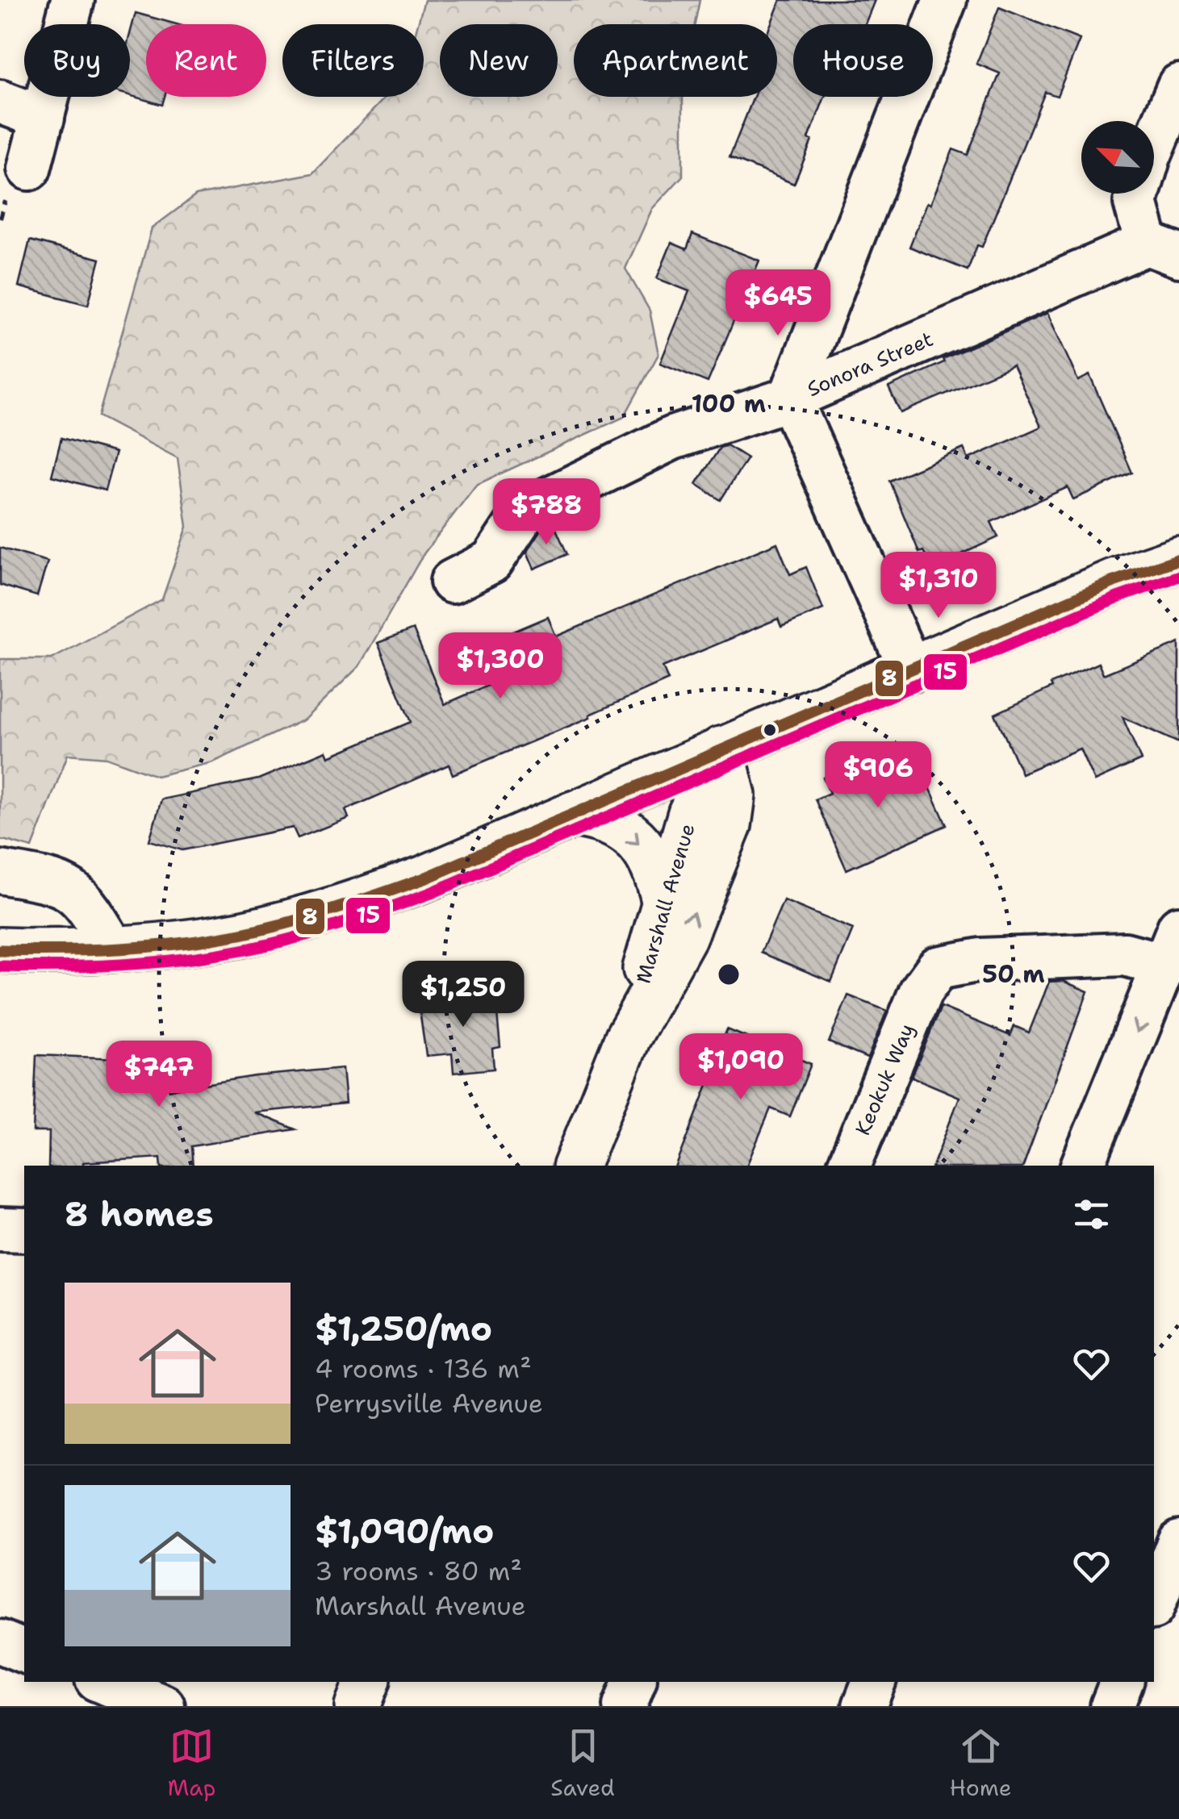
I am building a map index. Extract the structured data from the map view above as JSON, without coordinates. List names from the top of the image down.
{
  "streets": {
    "main road": ["Marshall Avenue"],
    "street": ["Sonora Street", "Keokuk Way"]
  },
  "lines": ["transit line 8", "transit line 15"],
  "north": "top left",
  "page": {
    "chip": [
      "Buy",
      "Rent",
      "Filters",
      "New",
      "Apartment",
      "House"
    ],
    "price": [
      "$645",
      "$788",
      "$1,310",
      "$1,300",
      "$906",
      "$1,250",
      "$1,090",
      "$747"
    ],
    "heading": "8 homes",
    "list": [
      {
        "name": "$1,250/mo",
        "note": "4 rooms · 136 m² · Perrysville Avenue"
      },
      {
        "name": "$1,090/mo",
        "note": "3 rooms · 80 m² · Marshall Avenue"
      }
    ],
    "tabs": ["Map", "Saved", "Home"]
  },
  "rings": ["100 m", "50 m"]
}
